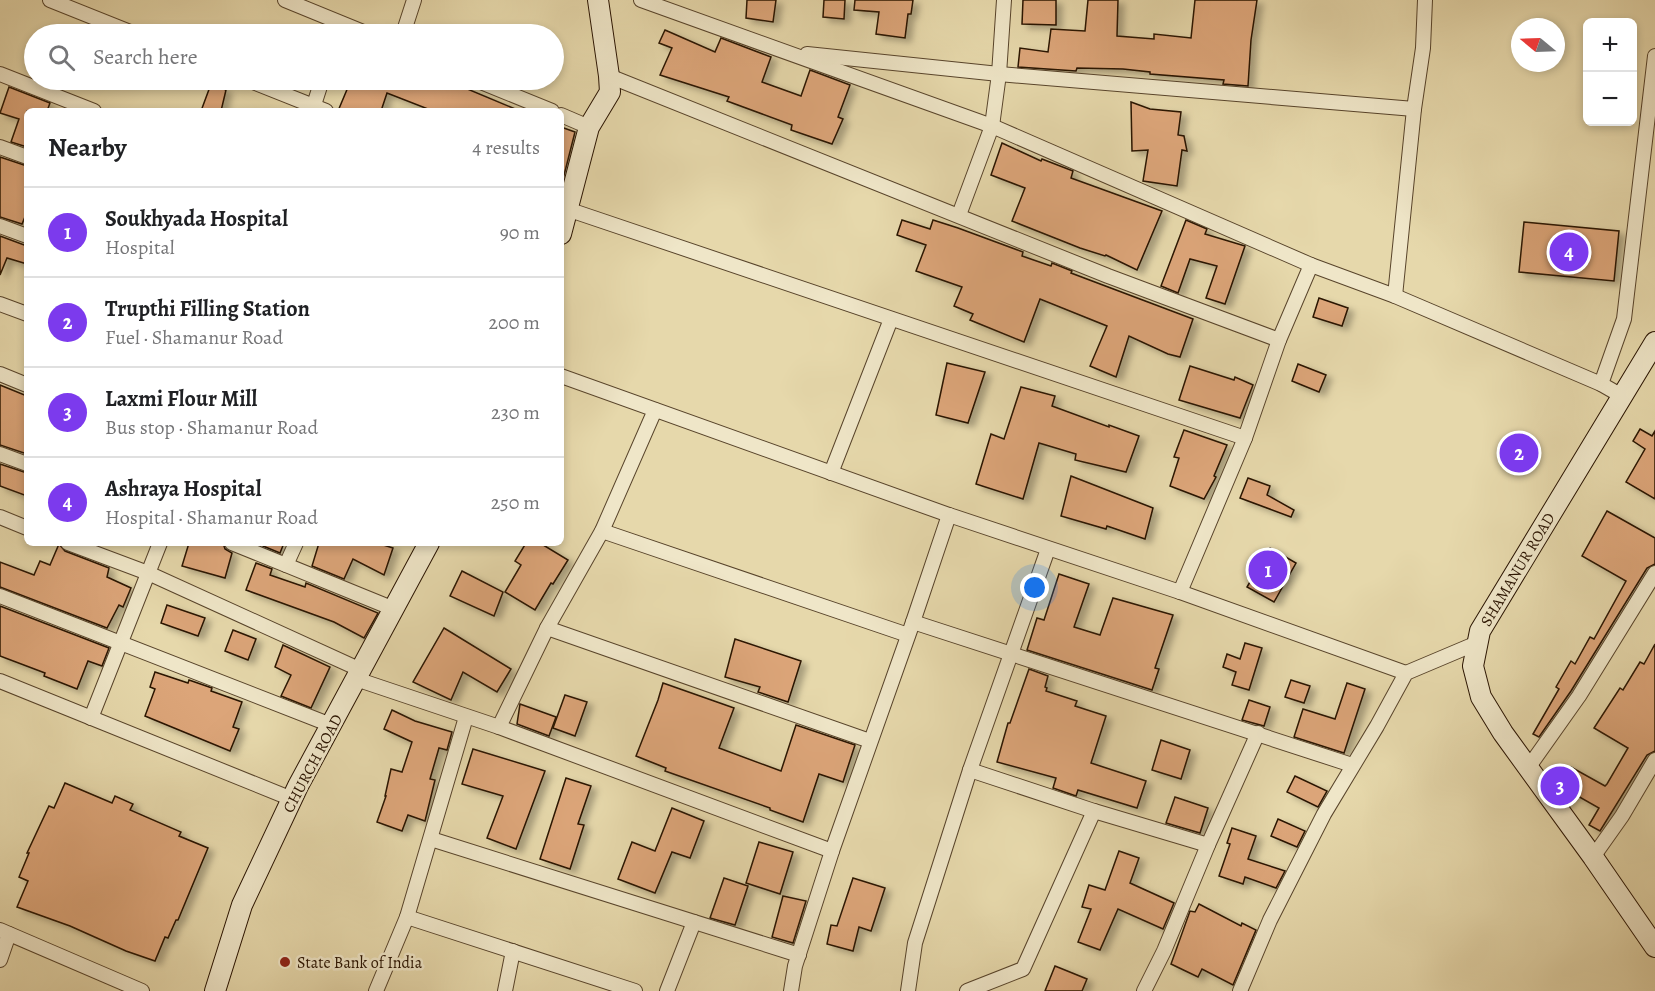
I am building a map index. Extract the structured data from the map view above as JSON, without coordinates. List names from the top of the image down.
{
  "streets": {
    "main road": ["SHAMANUR ROAD", "CHURCH ROAD"]
  },
  "places": ["State Bank of India"],
  "north": "left",
  "page": {
    "map_buttons": ["+", "−"],
    "search": "Search here",
    "heading": ["Nearby", "4 results"],
    "list": [
      {
        "mark": "1",
        "name": "Soukhyada Hospital",
        "note": "Hospital",
        "value": "90 m"
      },
      {
        "mark": "2",
        "name": "Trupthi Filling Station",
        "note": "Fuel · Shamanur Road",
        "value": "200 m"
      },
      {
        "mark": "3",
        "name": "Laxmi Flour Mill",
        "note": "Bus stop · Shamanur Road",
        "value": "230 m"
      },
      {
        "mark": "4",
        "name": "Ashraya Hospital",
        "note": "Hospital · Shamanur Road",
        "value": "250 m"
      }
    ],
    "pins": [
      "4",
      "2",
      "1",
      "3"
    ]
  }
}
